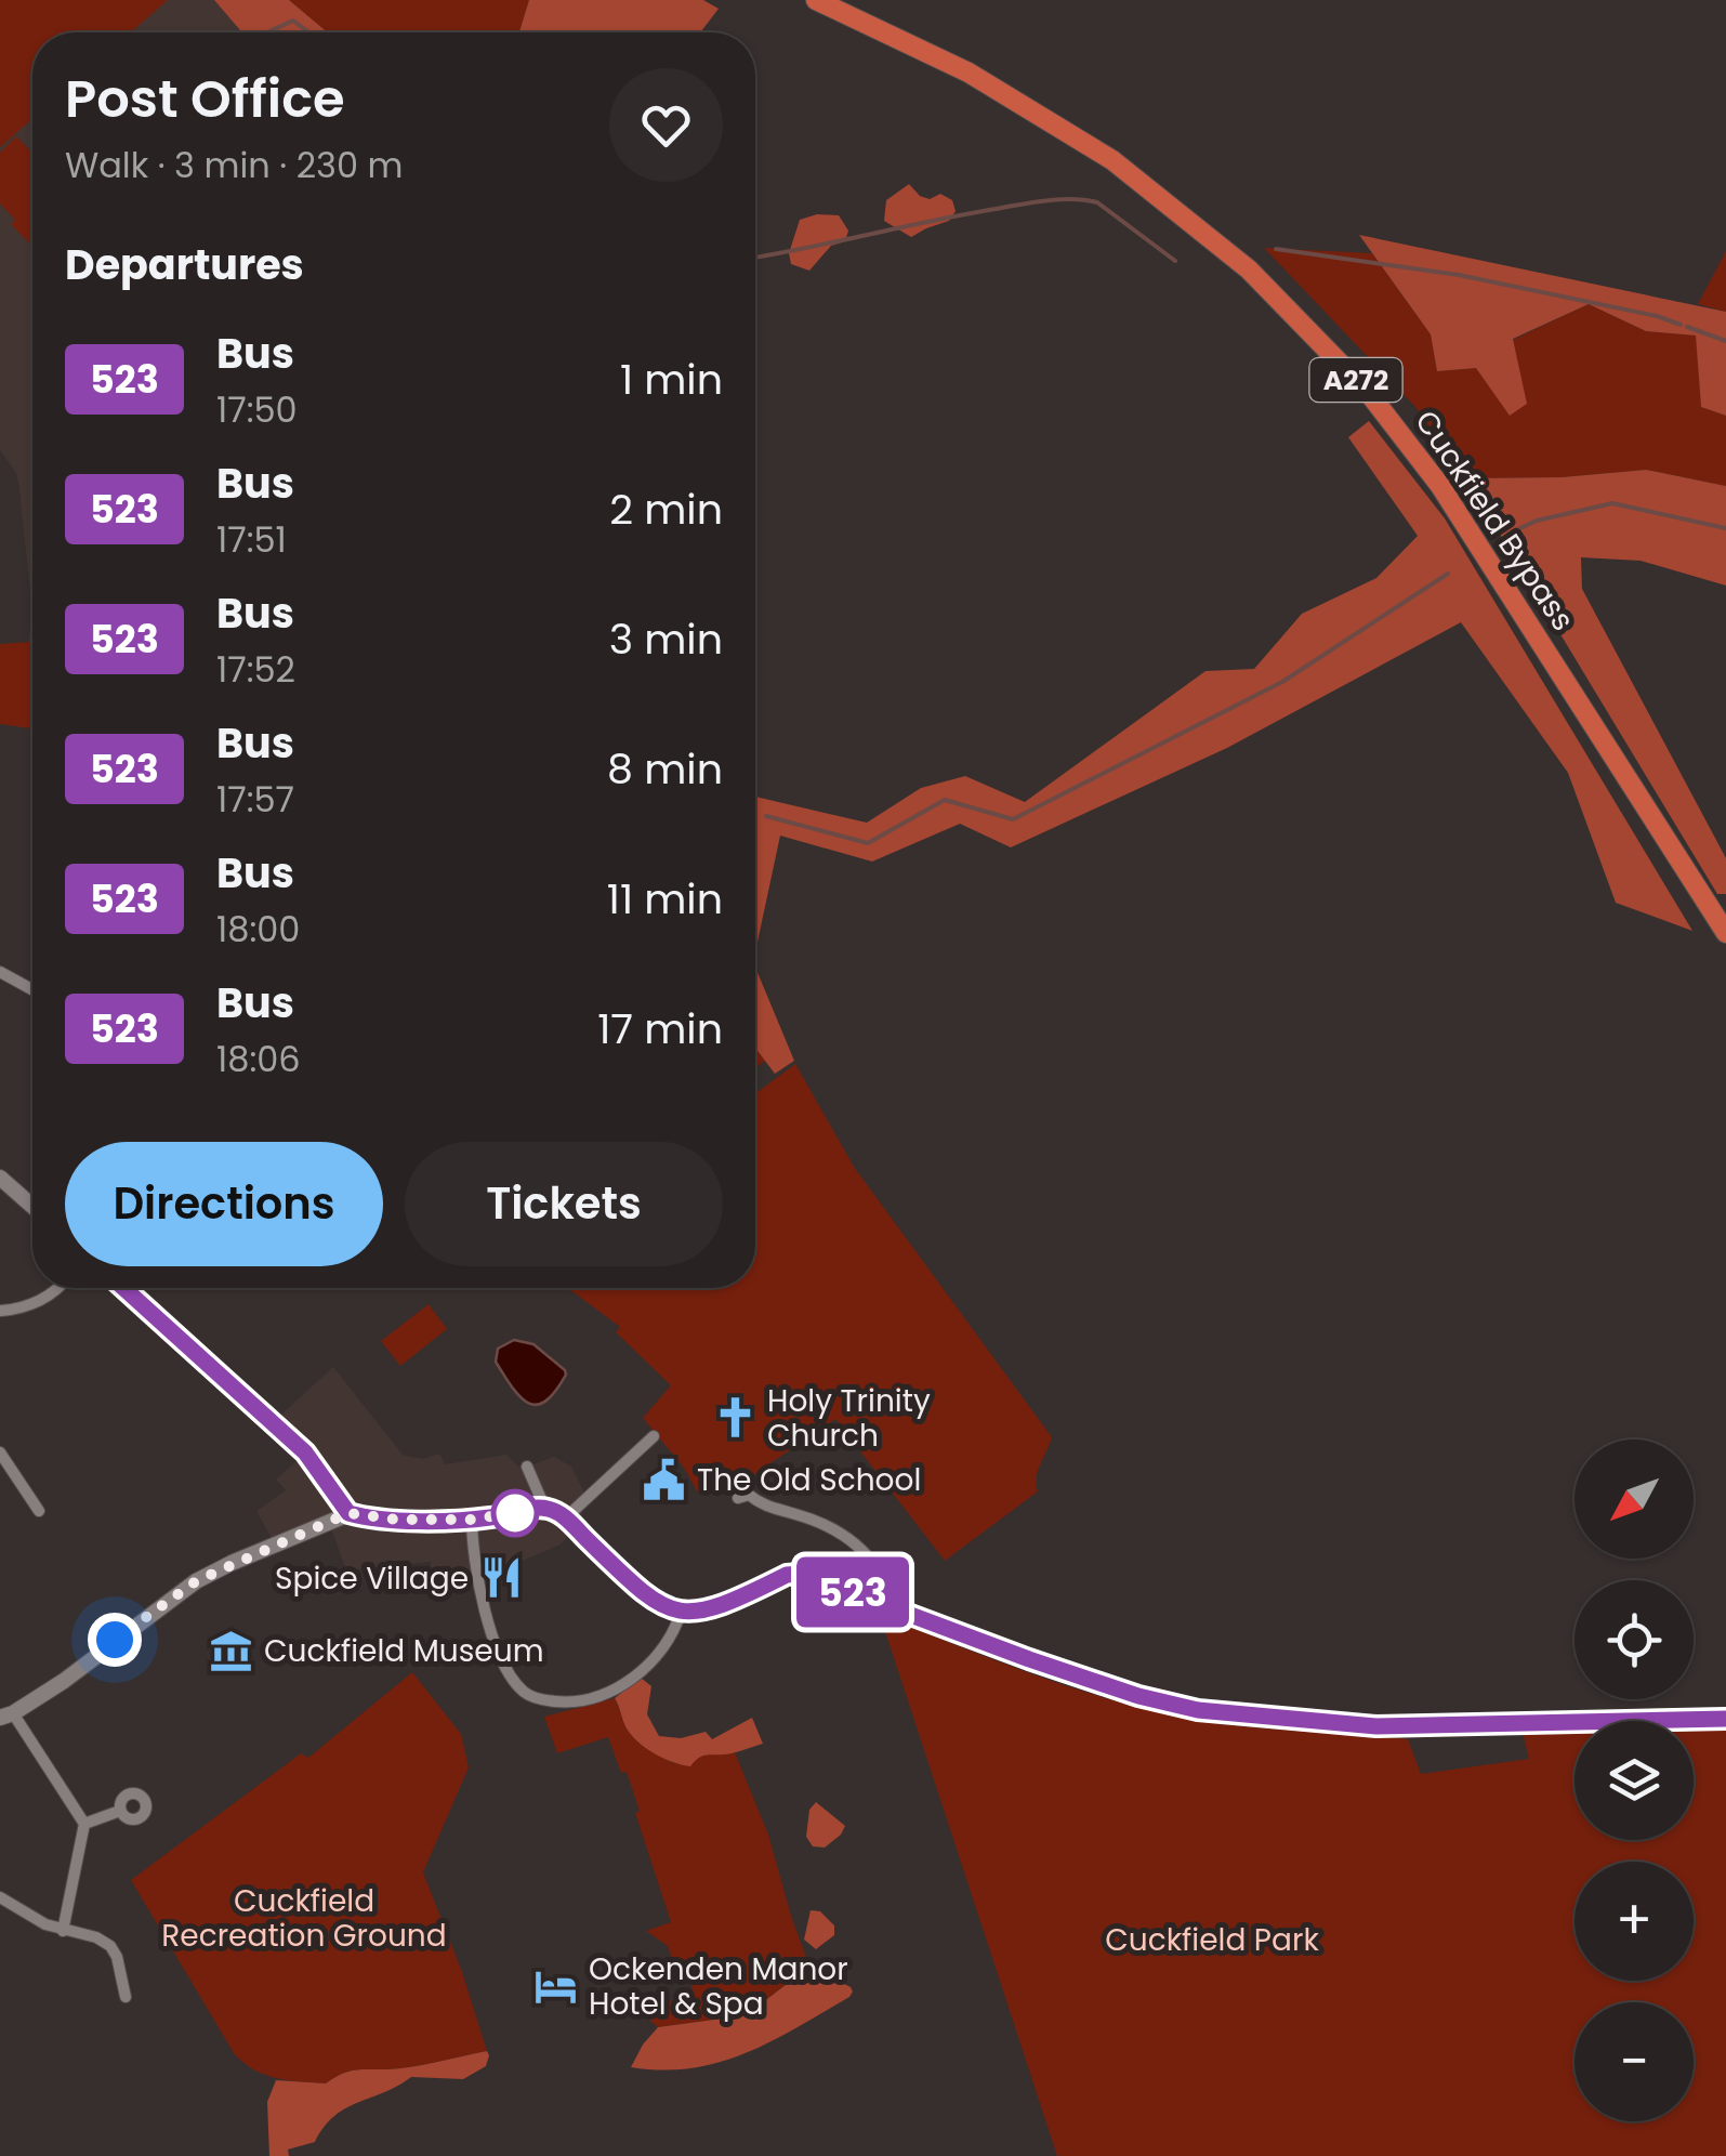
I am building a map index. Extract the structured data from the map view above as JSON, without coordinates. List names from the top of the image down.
{
  "streets": {
    "highway": ["A272", "Cuckfield Bypass"]
  },
  "parks": ["Cuckfield Recreation Ground", "Cuckfield Park"],
  "places": {
    "church": ["Holy Trinity Church"],
    "public building": ["The Old School"],
    "restaurant": ["Spice Village"],
    "museum": ["Cuckfield Museum"],
    "hotel": ["Ockenden Manor Hotel & Spa"]
  },
  "lines": ["bus line 523"],
  "north": "bottom left",
  "page": {
    "on_map": "523",
    "heading": [
      ["Post Office", "Walk · 3 min · 230 m"],
      "Departures"
    ],
    "list": [
      {
        "mark": "523",
        "name": "Bus",
        "note": "17:50",
        "value": "1 min"
      },
      {
        "mark": "523",
        "name": "Bus",
        "note": "17:51",
        "value": "2 min"
      },
      {
        "mark": "523",
        "name": "Bus",
        "note": "17:52",
        "value": "3 min"
      },
      {
        "mark": "523",
        "name": "Bus",
        "note": "17:57",
        "value": "8 min"
      },
      {
        "mark": "523",
        "name": "Bus",
        "note": "18:00",
        "value": "11 min"
      },
      {
        "mark": "523",
        "name": "Bus",
        "note": "18:06",
        "value": "17 min"
      }
    ],
    "buttons": ["Directions", "Tickets"],
    "map_buttons": ["+", "−"]
  }
}
